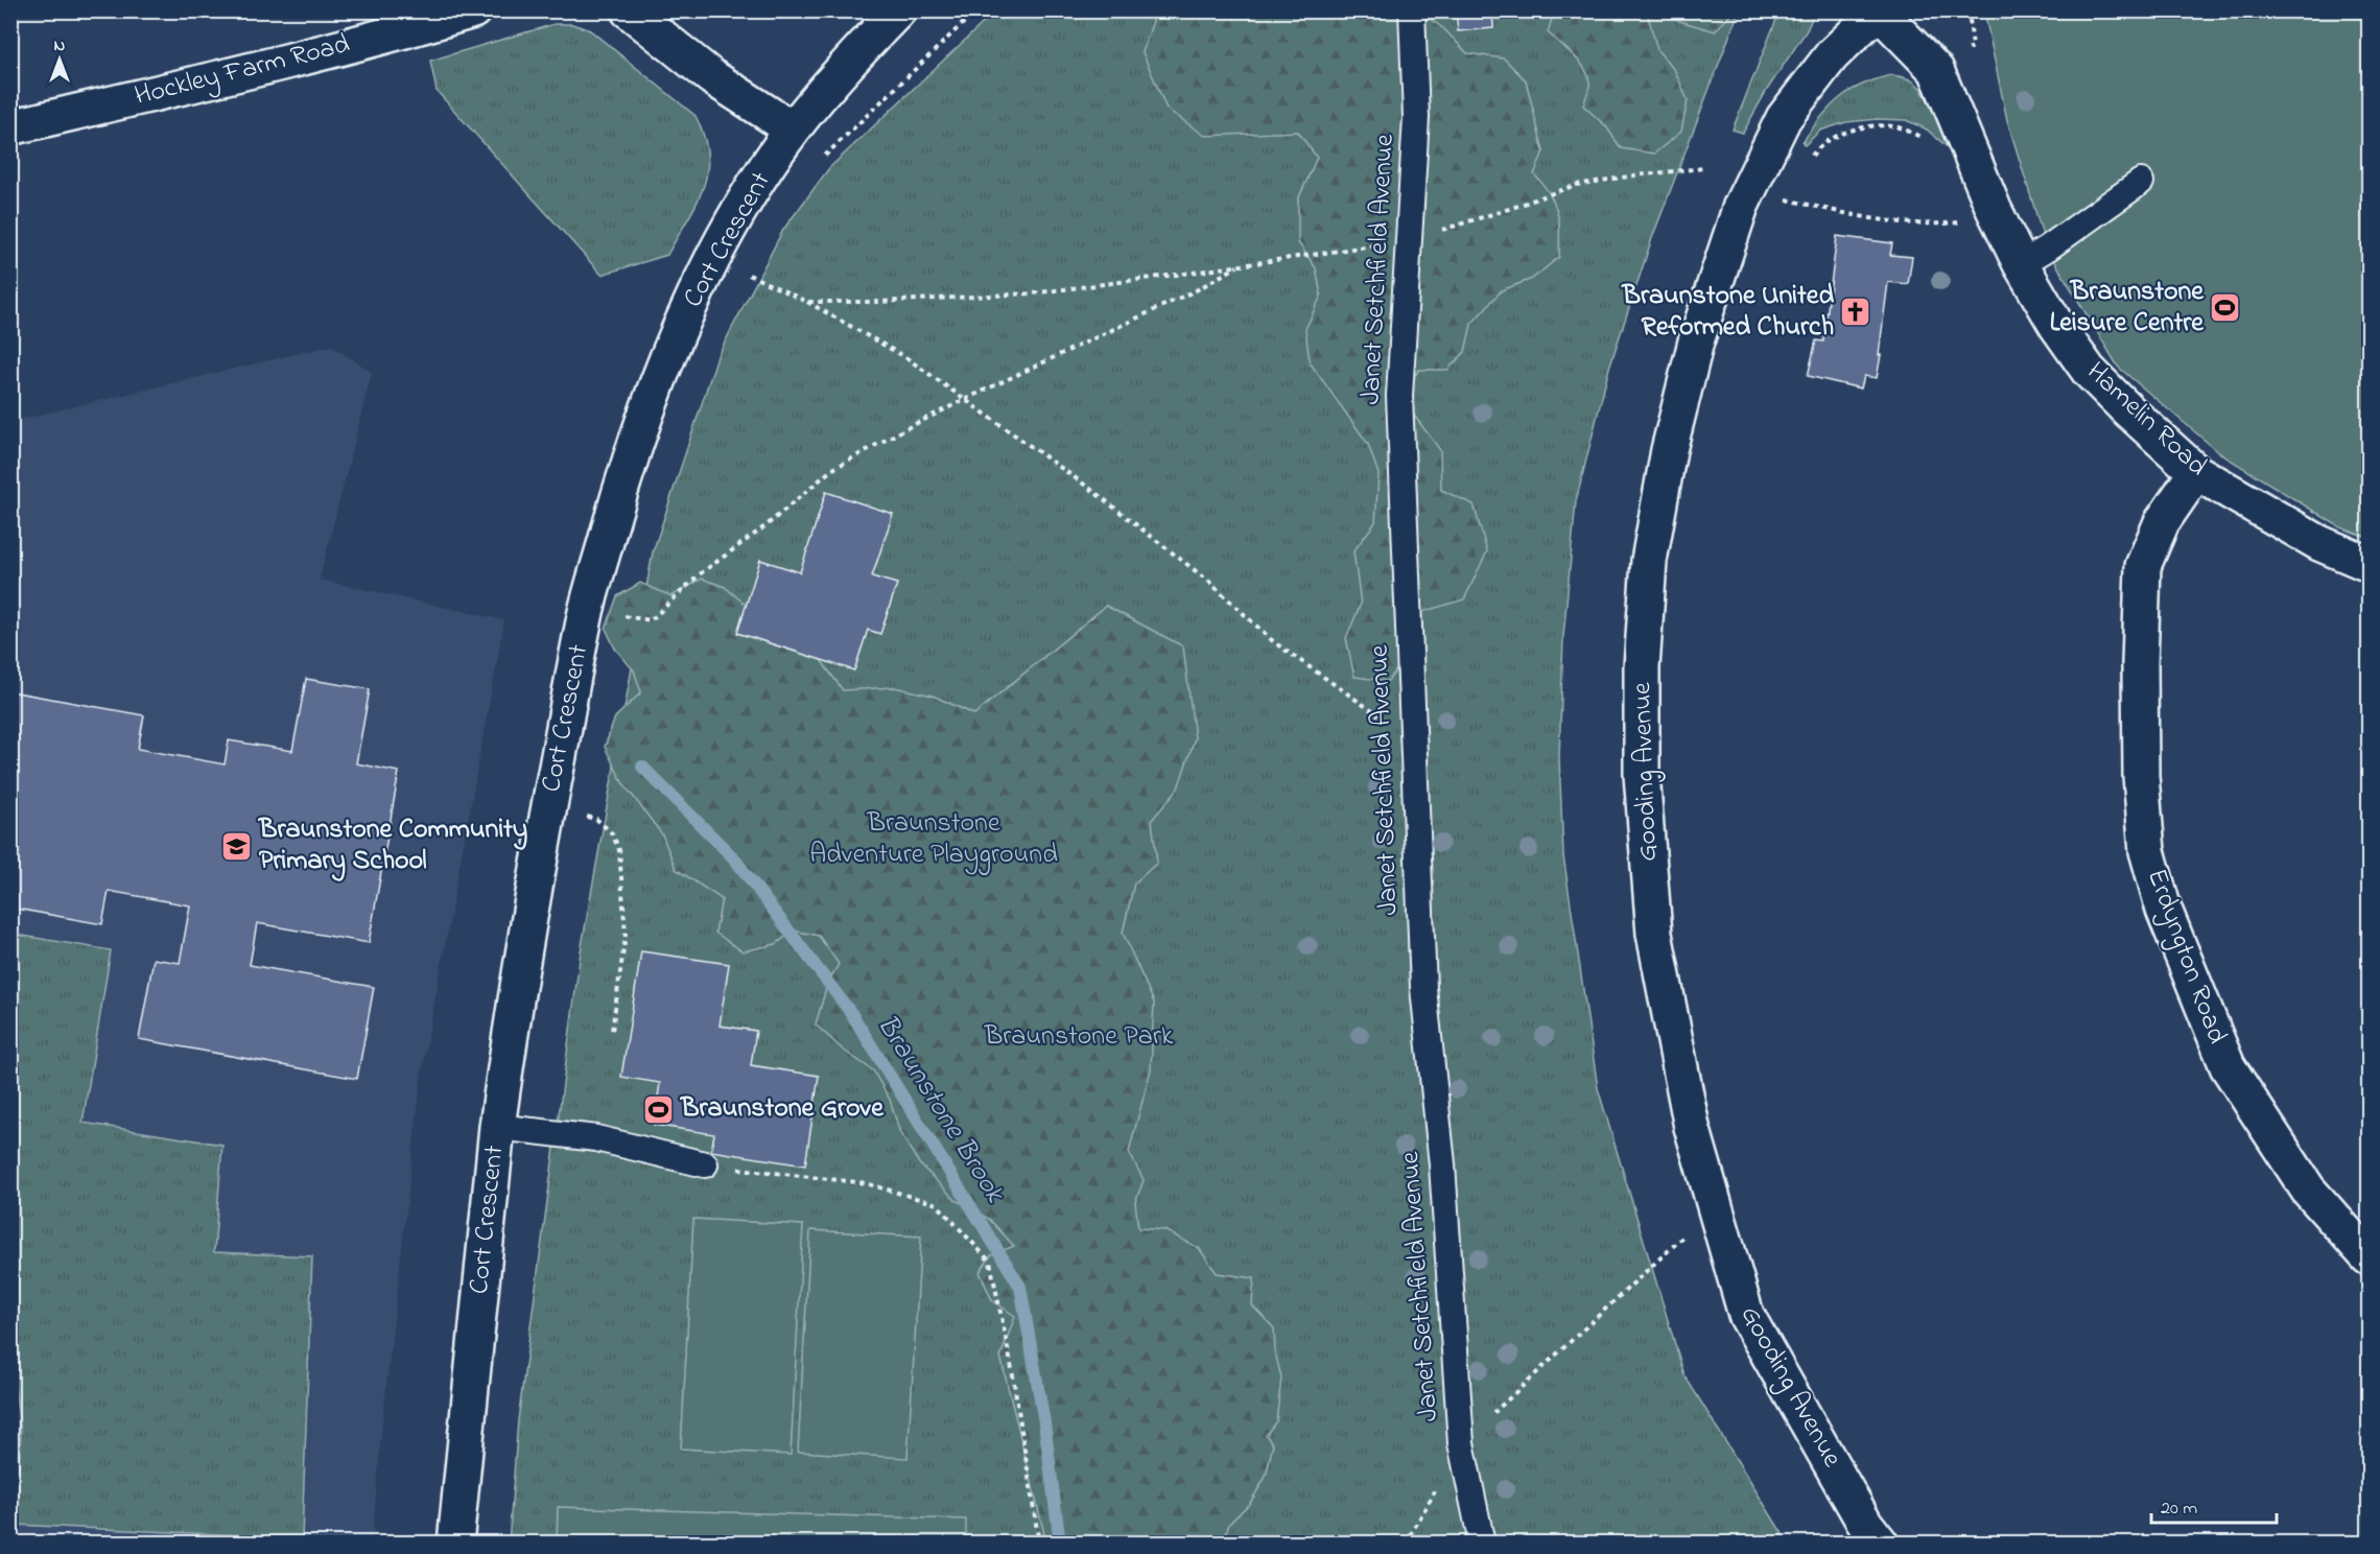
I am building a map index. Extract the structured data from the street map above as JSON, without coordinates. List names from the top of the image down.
{
  "streets": {
    "street": [
      "Hockley Farm Road",
      "Cort Crescent",
      "Hamelin Road",
      "Gooding Avenue",
      "Erdyngton Road"
    ],
    "lane": ["Janet Setchfield Avenue"]
  },
  "crossings": [
    ["Hamelin Road", "Gooding Avenue"],
    ["Hamelin Road", "Erdyngton Road"]
  ],
  "water": ["Braunstone Brook"],
  "parks": ["Braunstone Adventure Playground", "Braunstone Park"],
  "places": {
    "sports": ["Braunstone Leisure Centre", "Braunstone Grove"],
    "church": ["Braunstone United Reformed Church"],
    "school or university": ["Braunstone Community Primary School"]
  },
  "scale_bar": "20 m",
  "north": "top"
}
